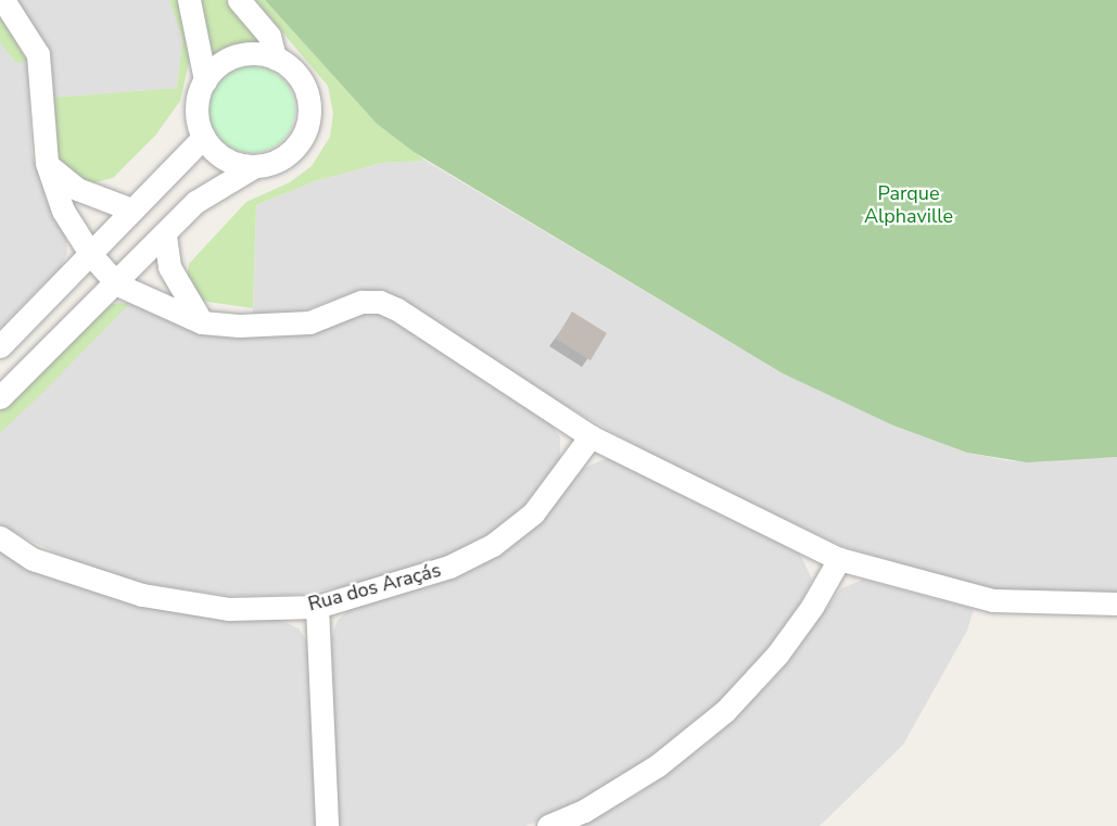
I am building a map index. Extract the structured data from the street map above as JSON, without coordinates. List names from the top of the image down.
{
  "streets": {
    "street": ["Rua dos Araçás"]
  },
  "parks": ["Parque Alphaville"]
}
